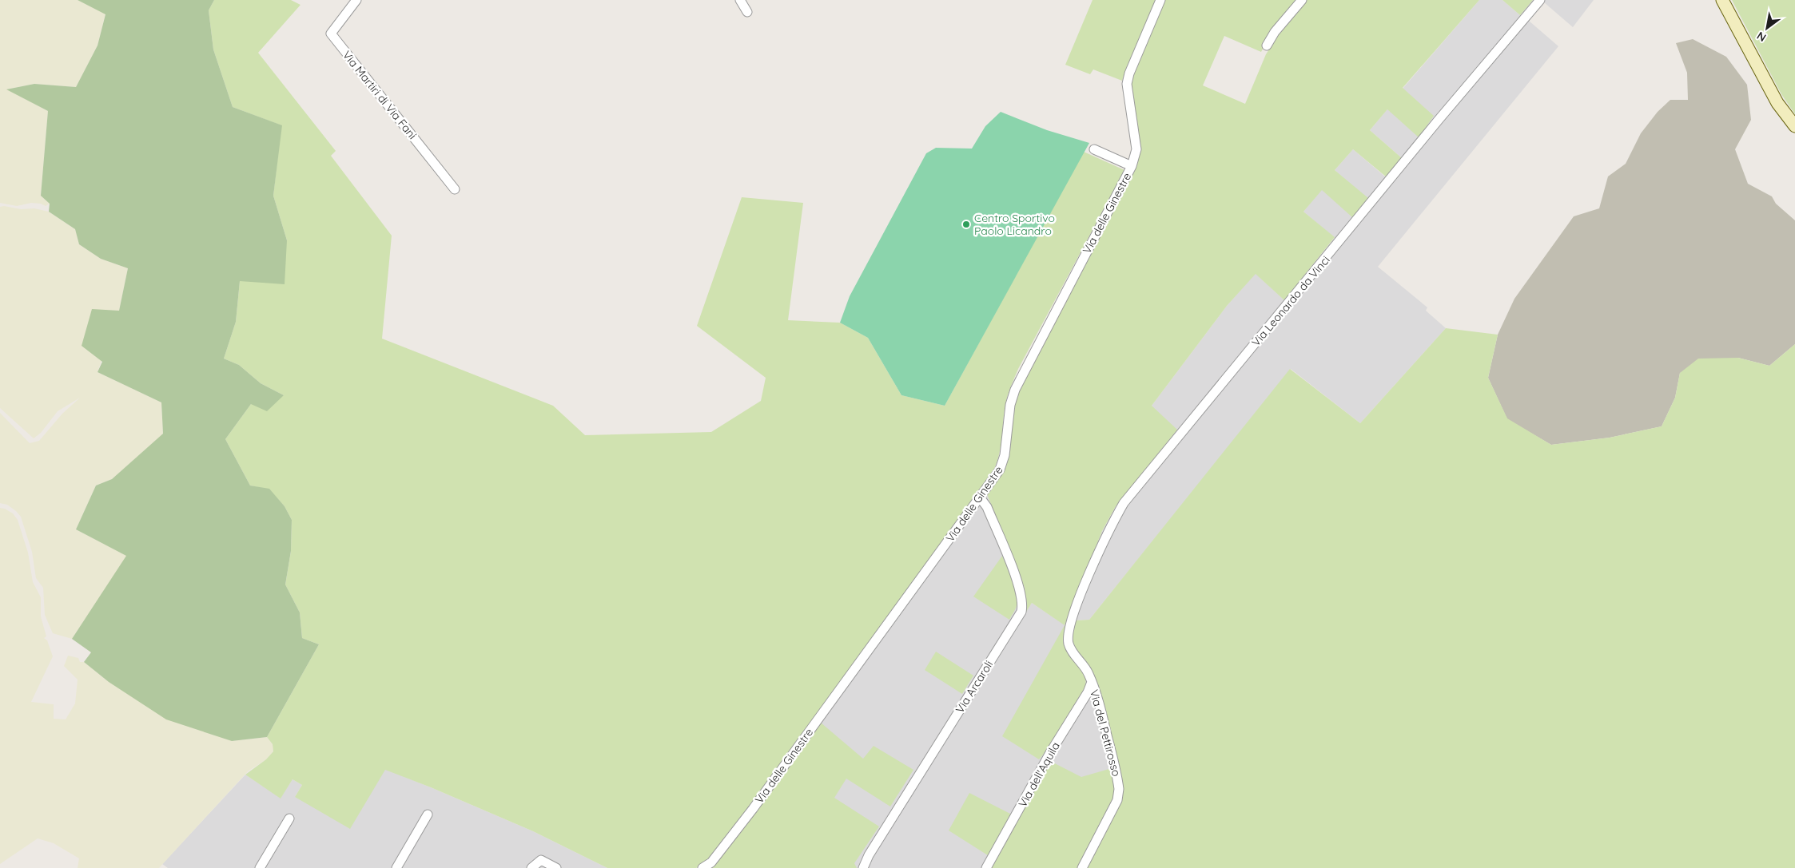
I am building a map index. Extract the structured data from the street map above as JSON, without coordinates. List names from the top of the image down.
{
  "streets": {
    "street": [
      "Via Martiri di Via Fani",
      "Via delle Ginestre",
      "Via Leonardo da Vinci",
      "Via Arcaroli",
      "Via del Pettirosso",
      "Via dell'Aquila"
    ]
  },
  "crossings": [
    ["Via delle Ginestre", "Via Arcaroli"],
    ["Via Leonardo da Vinci", "Via del Pettirosso"],
    ["Via del Pettirosso", "Via dell'Aquila"]
  ],
  "places": ["Centro Sportivo Paolo Licandro"],
  "north": "bottom left"
}
